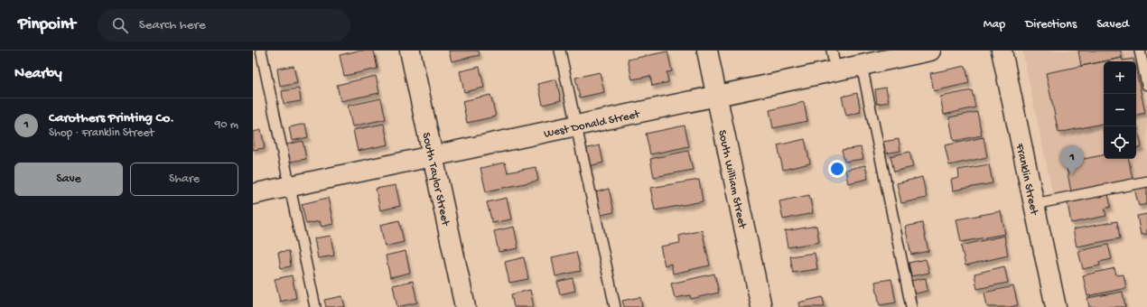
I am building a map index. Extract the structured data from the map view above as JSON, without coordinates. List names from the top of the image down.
{
  "streets": {
    "street": [
      "West Donald Street",
      "South Taylor Street",
      "South William Street",
      "Franklin Street"
    ]
  },
  "crossings": [
    ["West Donald Street", "South Taylor Street"],
    ["West Donald Street", "South William Street"]
  ],
  "page": {
    "header": "Pinpoint",
    "search": "Search here",
    "nav": ["Map", "Directions", "Saved"],
    "heading": "Nearby",
    "map_buttons": ["+", "−"],
    "list": [
      {
        "mark": "1",
        "name": "Carothers Printing Co.",
        "note": "Shop · Franklin Street",
        "value": "90 m"
      }
    ],
    "pins": "1",
    "buttons": ["Save", "Share"]
  }
}
